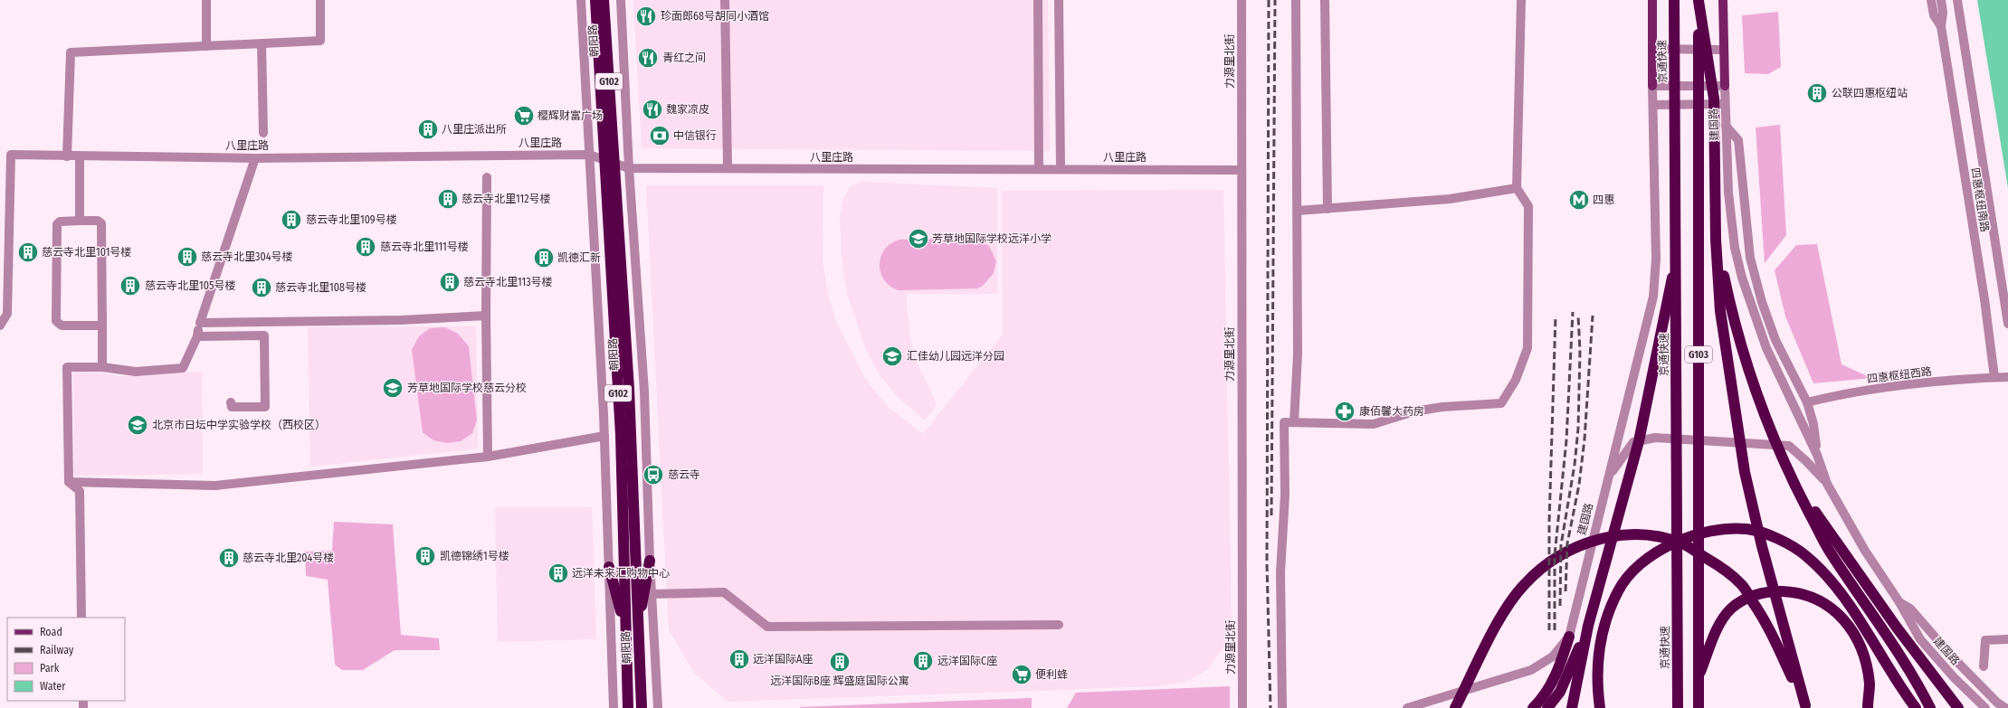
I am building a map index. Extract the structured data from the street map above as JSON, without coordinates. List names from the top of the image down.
{
  "streets": {
    "highway": [
      "朝阳路",
      "京通快速",
      "G102",
      "G103"
    ],
    "main road": ["建国路"],
    "street": [
      "力源里北街",
      "八里庄路",
      "四惠枢纽南路",
      "四惠枢纽西路"
    ]
  },
  "crossings": [
    ["朝阳路", "八里庄路"],
    ["力源里北街", "八里庄路"],
    ["四惠枢纽南路", "四惠枢纽西路"]
  ],
  "places": {
    "restaurant": ["珍面郎68号胡同小酒馆", "青红之间", "魏家凉皮"],
    "building": [
      "公联四惠枢纽站",
      "八里庄派出所",
      "慈云寺北里112号楼",
      "慈云寺北里109号楼",
      "慈云寺北里111号楼",
      "慈云寺北里101号楼",
      "慈云寺北里304号楼",
      "凯德汇新",
      "慈云寺北里113号楼",
      "慈云寺北里105号楼",
      "慈云寺北里108号楼",
      "凯德锦绣1号楼",
      "慈云寺北里204号楼",
      "远洋未来汇购物中心",
      "远洋国际A座",
      "远洋国际C座",
      "远洋国际B座 辉盛庭国际公寓"
    ],
    "supermarket": ["樱辉财富广场", "便利蜂"],
    "bank": ["中信银行"],
    "metro station": ["四惠"],
    "school or university": [
      "芳草地国际学校远洋小学",
      "汇佳幼儿园远洋分园",
      "芳草地国际学校慈云分校",
      "北京市日坛中学实验学校（西校区）"
    ],
    "pharmacy": ["康佰馨大药房"],
    "bus stop": ["慈云寺"]
  },
  "legend": [
    "Road",
    "Railway",
    "Park",
    "Water"
  ]
}
